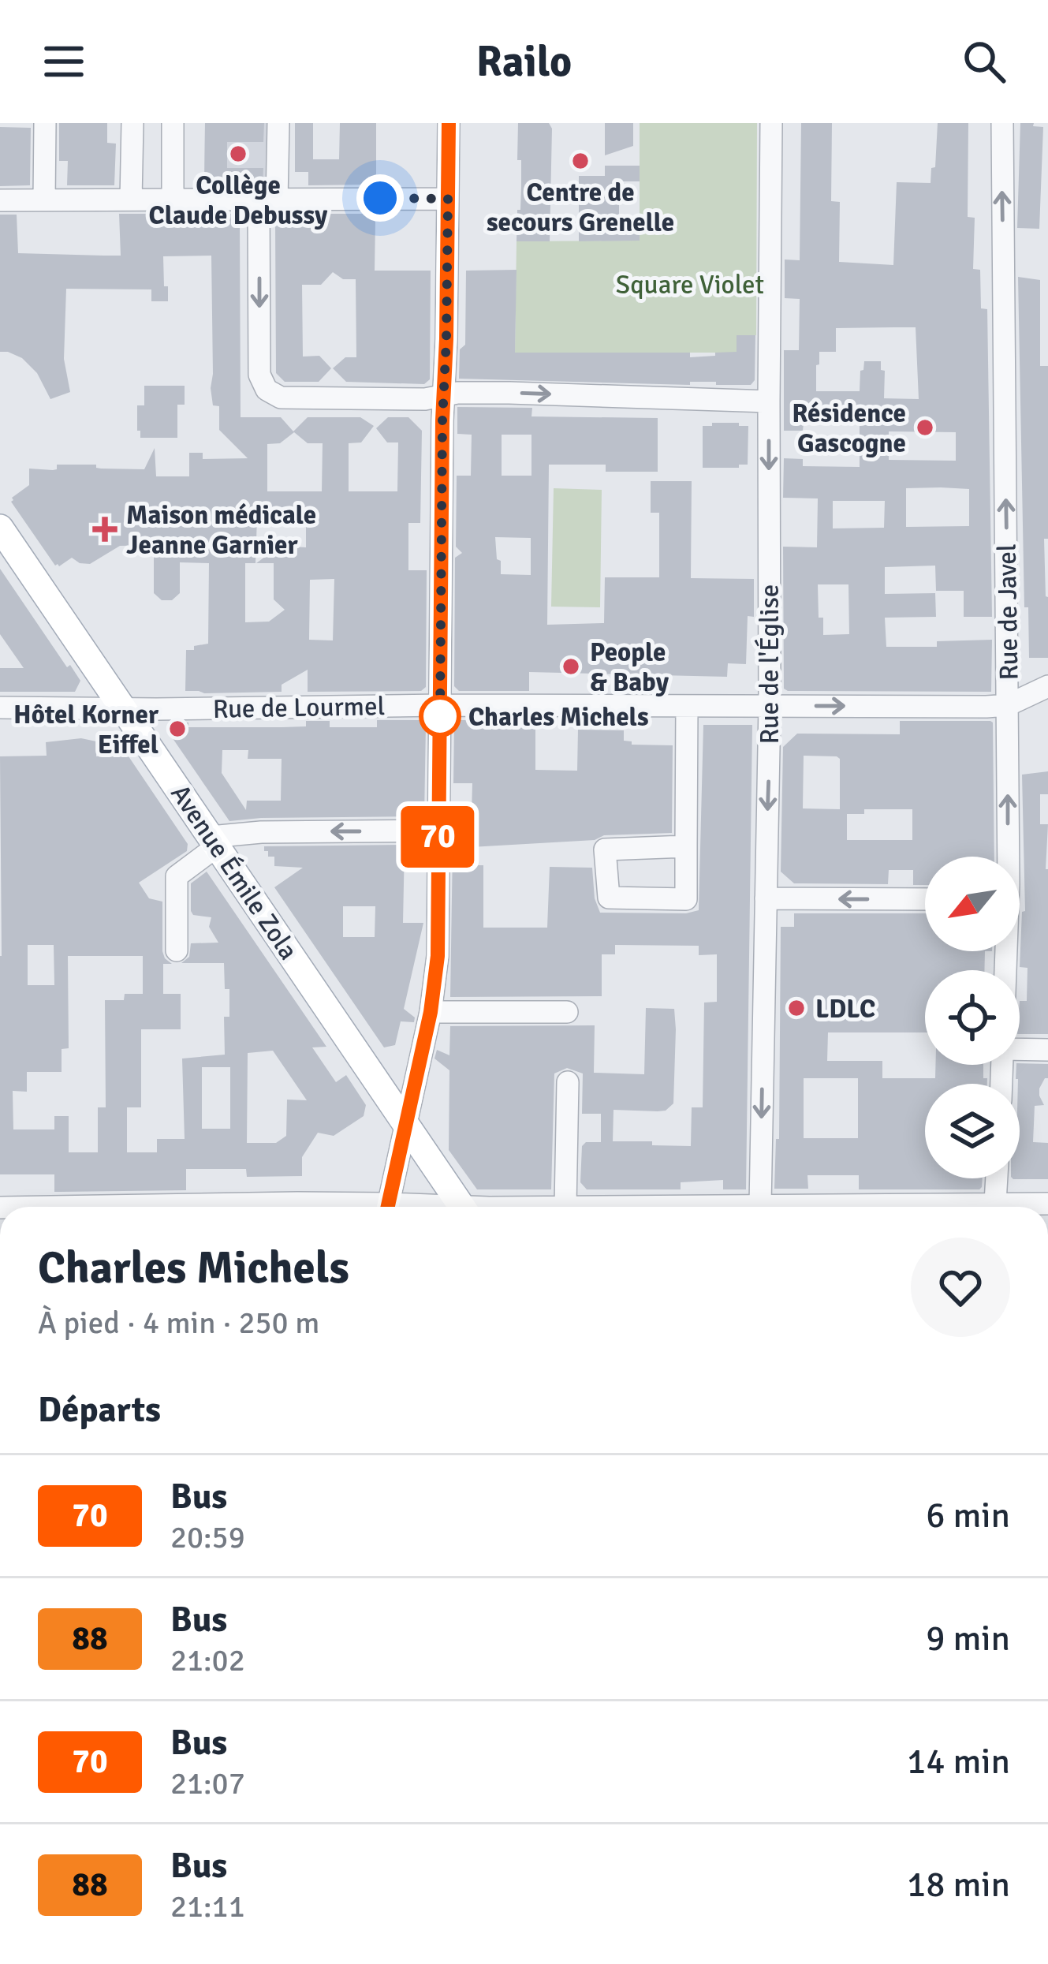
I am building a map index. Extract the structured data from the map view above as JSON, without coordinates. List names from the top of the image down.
{
  "streets": {
    "main road": ["Avenue Émile Zola"],
    "street": ["Rue de Javel", "Rue de l'Église", "Rue de Lourmel"]
  },
  "crossings": [
    ["Rue de Javel", "Rue de Lourmel"],
    ["Rue de l'Église", "Rue de Lourmel"],
    ["Rue de Lourmel", "Avenue Émile Zola"]
  ],
  "one_way": ["Rue de Javel", "Rue de l'Église"],
  "parks": ["Square Violet"],
  "places": {
    "other": [
      "Collège Claude Debussy",
      "Centre de secours Grenelle",
      "Résidence Gascogne",
      "People & Baby",
      "Charles Michels",
      "Hôtel Korner Eiffel",
      "LDLC"
    ],
    "health": ["Maison médicale Jeanne Garnier"]
  },
  "lines": ["bus line 70"],
  "north": "bottom left",
  "page": {
    "header": "Railo",
    "on_map": "70",
    "heading": [
      ["Charles Michels", "À pied · 4 min · 250 m"],
      "Départs"
    ],
    "list": [
      {
        "mark": "70",
        "name": "Bus",
        "note": "20:59",
        "value": "6 min"
      },
      {
        "mark": "88",
        "name": "Bus",
        "note": "21:02",
        "value": "9 min"
      },
      {
        "mark": "70",
        "name": "Bus",
        "note": "21:07",
        "value": "14 min"
      },
      {
        "mark": "88",
        "name": "Bus",
        "note": "21:11",
        "value": "18 min"
      }
    ]
  }
}
